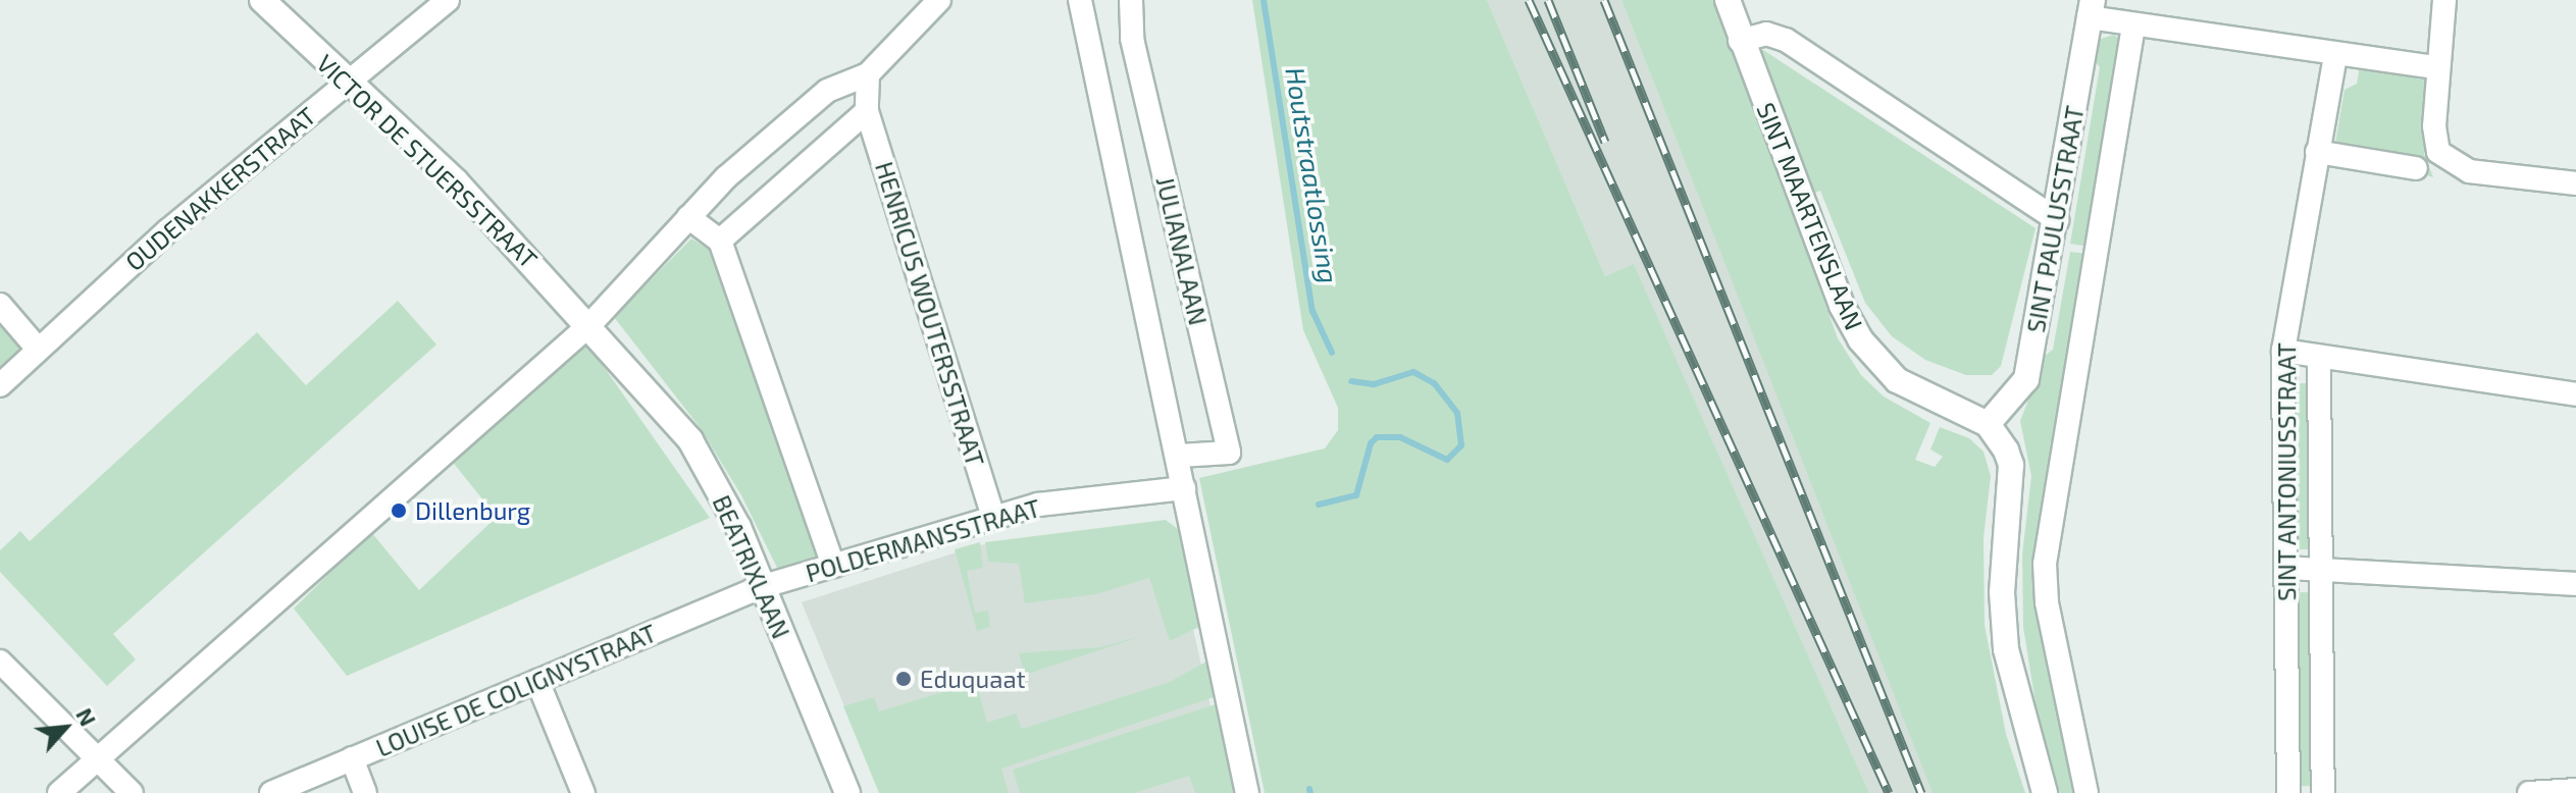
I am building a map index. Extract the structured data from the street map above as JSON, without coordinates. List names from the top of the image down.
{
  "streets": {
    "street": [
      "VICTOR DE STUERSSTRAAT",
      "OUDENAKKERSTRAAT",
      "SINT MAARTENSLAAN",
      "SINT PAULUSSTRAAT",
      "JULIANALAAN",
      "HENRICUS WOUTERSSTRAAT",
      "SINT ANTONIUSSTRAAT",
      "POLDERMANSSTRAAT",
      "BEATRIXLAAN",
      "LOUISE DE COLIGNYSTRAAT"
    ]
  },
  "crossings": [
    ["VICTOR DE STUERSSTRAAT", "OUDENAKKERSTRAAT"],
    ["VICTOR DE STUERSSTRAAT", "BEATRIXLAAN"],
    ["SINT MAARTENSLAAN", "SINT PAULUSSTRAAT"],
    ["JULIANALAAN", "POLDERMANSSTRAAT"],
    ["HENRICUS WOUTERSSTRAAT", "POLDERMANSSTRAAT"],
    ["POLDERMANSSTRAAT", "BEATRIXLAAN"],
    ["POLDERMANSSTRAAT", "LOUISE DE COLIGNYSTRAAT"],
    ["BEATRIXLAAN", "LOUISE DE COLIGNYSTRAAT"]
  ],
  "water": ["Houtstraatlossing"],
  "places": ["Dillenburg", "Eduquaat"],
  "north": "top right"
}
